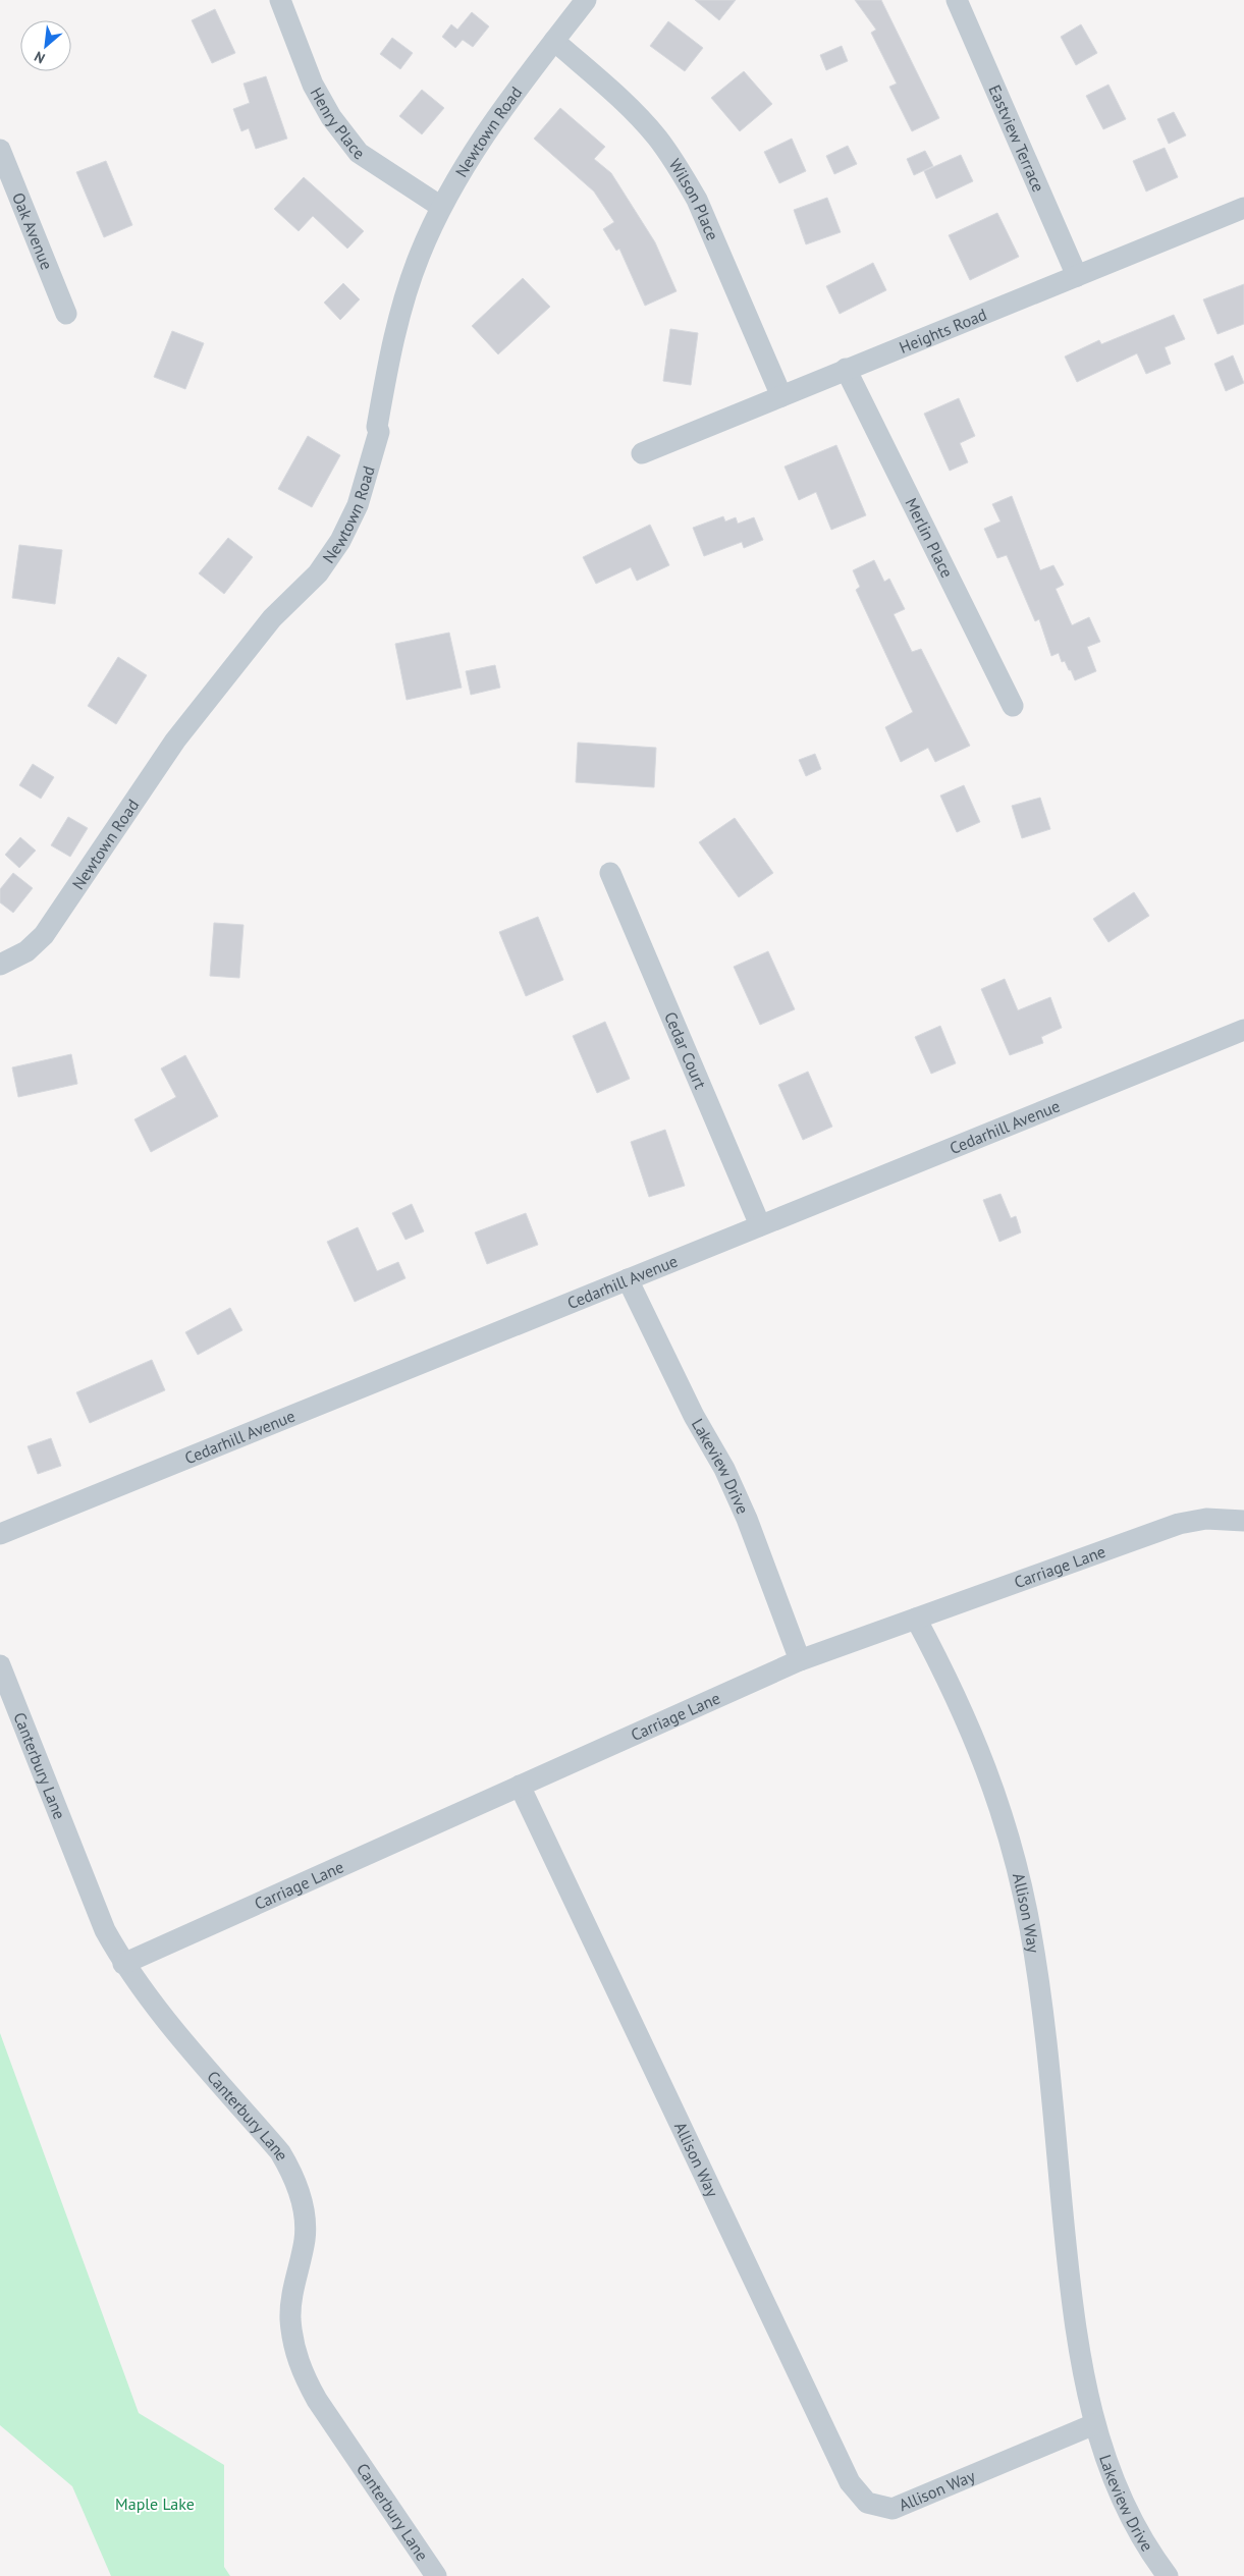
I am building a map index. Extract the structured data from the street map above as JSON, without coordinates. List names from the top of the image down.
{
  "streets": {
    "street": [
      "Henry Place",
      "Newtown Road",
      "Eastview Terrace",
      "Wilson Place",
      "Oak Avenue",
      "Heights Road",
      "Merlin Place",
      "Cedar Court",
      "Cedarhill Avenue",
      "Lakeview Drive",
      "Carriage Lane",
      "Canterbury Lane",
      "Allison Way"
    ]
  },
  "crossings": [
    ["Henry Place", "Newtown Road"],
    ["Newtown Road", "Wilson Place"],
    ["Eastview Terrace", "Heights Road"],
    ["Wilson Place", "Heights Road"],
    ["Heights Road", "Merlin Place"],
    ["Cedar Court", "Cedarhill Avenue"],
    ["Cedarhill Avenue", "Lakeview Drive"],
    ["Lakeview Drive", "Carriage Lane"],
    ["Lakeview Drive", "Allison Way"],
    ["Carriage Lane", "Canterbury Lane"],
    ["Carriage Lane", "Allison Way"]
  ],
  "parks": ["Maple Lake"],
  "north": "bottom left"
}
